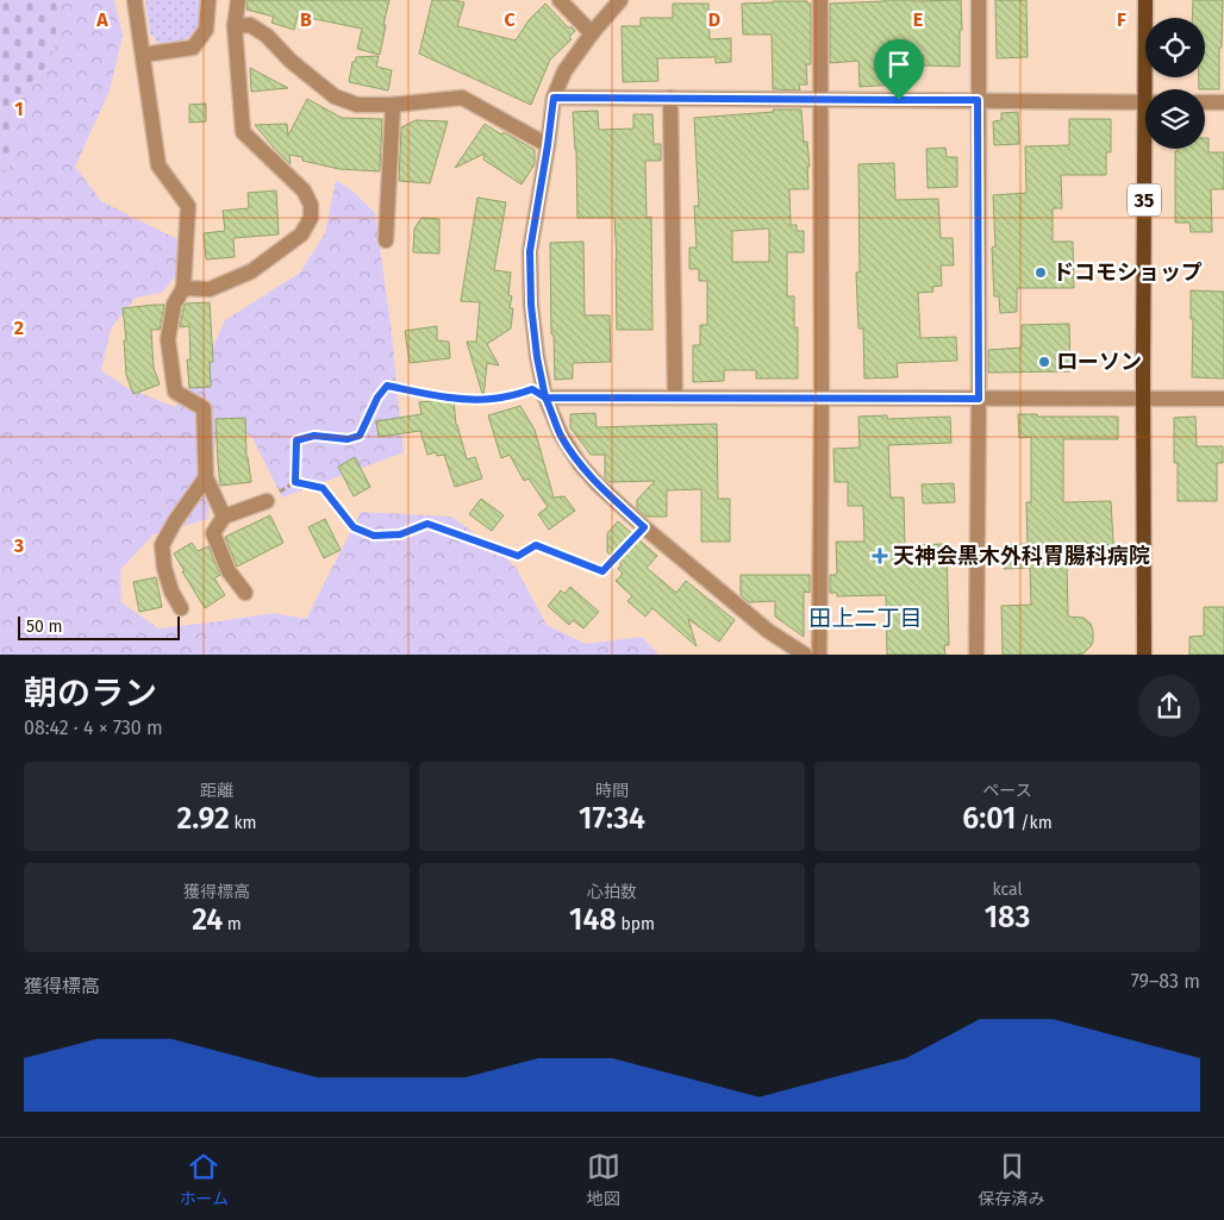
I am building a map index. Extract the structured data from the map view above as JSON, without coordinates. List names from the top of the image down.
{
  "streets": {
    "main road": ["35"]
  },
  "districts": ["田上二丁目"],
  "places": {
    "other": ["ドコモショップ", "ローソン"],
    "health": ["天神会黒木外科胃腸科病院"]
  },
  "scale_bar": "50 m",
  "page": {
    "scale": "50 m",
    "heading": ["朝のラン", "08:42 · 4 × 730 m"],
    "stats": [
      ["距離", "2.92 km"],
      ["時間", "17:34"],
      ["ペース", "6:01 /km"],
      ["獲得標高", "24 m"],
      ["心拍数", "148 bpm"],
      ["kcal", "183"]
    ],
    "chart": ["獲得標高", "79–83 m"],
    "tabs": ["ホーム", "地図", "保存済み"]
  },
  "grid": {
    "columns": [
      "A",
      "B",
      "C",
      "D",
      "E",
      "F"
    ],
    "rows": ["1", "2", "3"]
  }
}
